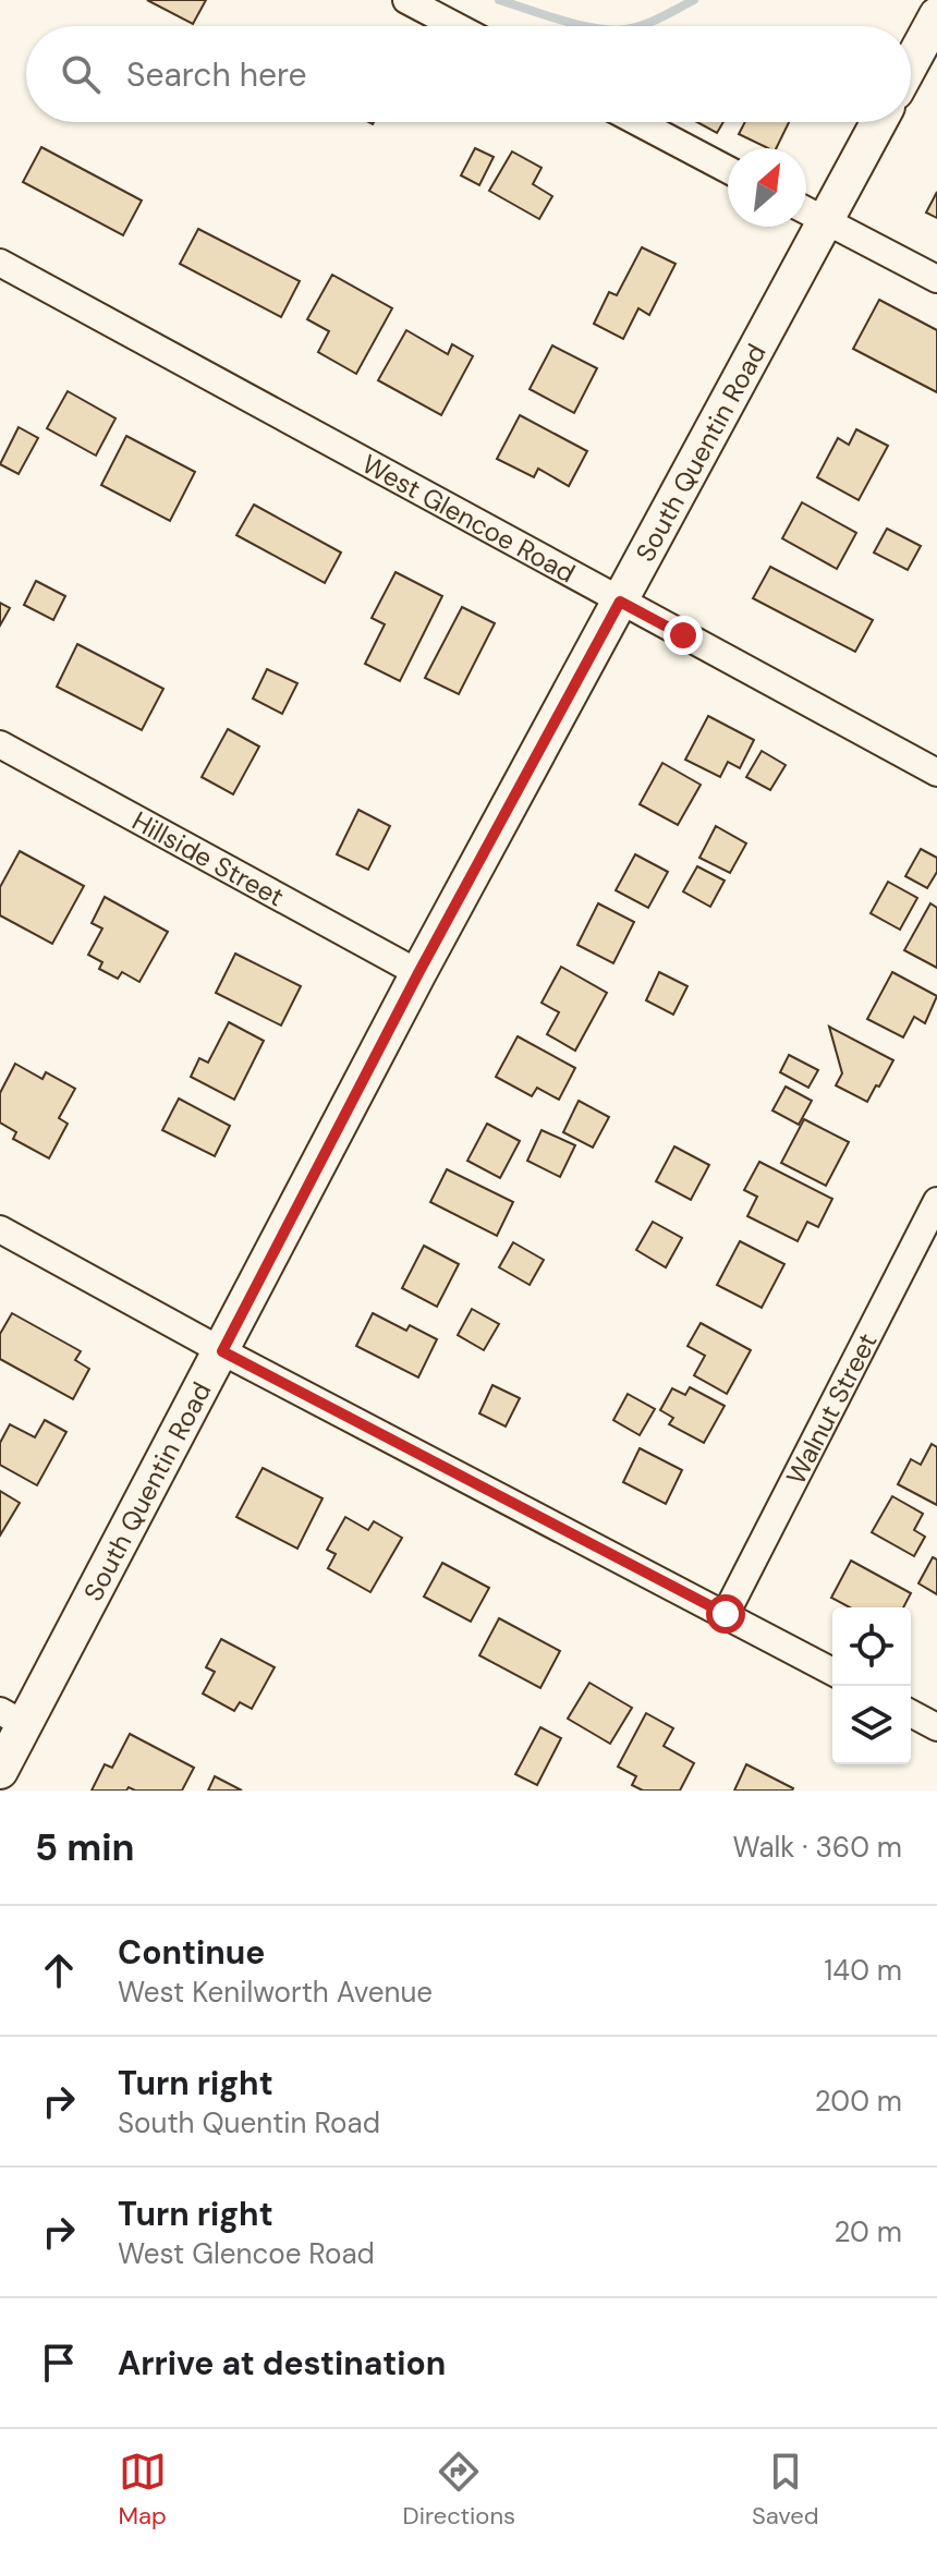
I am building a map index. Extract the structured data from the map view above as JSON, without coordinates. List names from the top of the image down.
{
  "streets": {
    "main road": ["South Quentin Road"],
    "street": ["West Glencoe Road", "Hillside Street", "Walnut Street"]
  },
  "crossings": [
    ["South Quentin Road", "West Glencoe Road"],
    ["South Quentin Road", "Hillside Street"]
  ],
  "north": "top right",
  "page": {
    "search": "Search here",
    "heading": ["5 min", "Walk · 360 m"],
    "list": [
      ["Continue", "West Kenilworth Avenue", "140 m"],
      ["Turn right", "South Quentin Road", "200 m"],
      ["Turn right", "West Glencoe Road", "20 m"],
      "Arrive at destination"
    ],
    "nav": ["Map", "Directions", "Saved"]
  }
}
